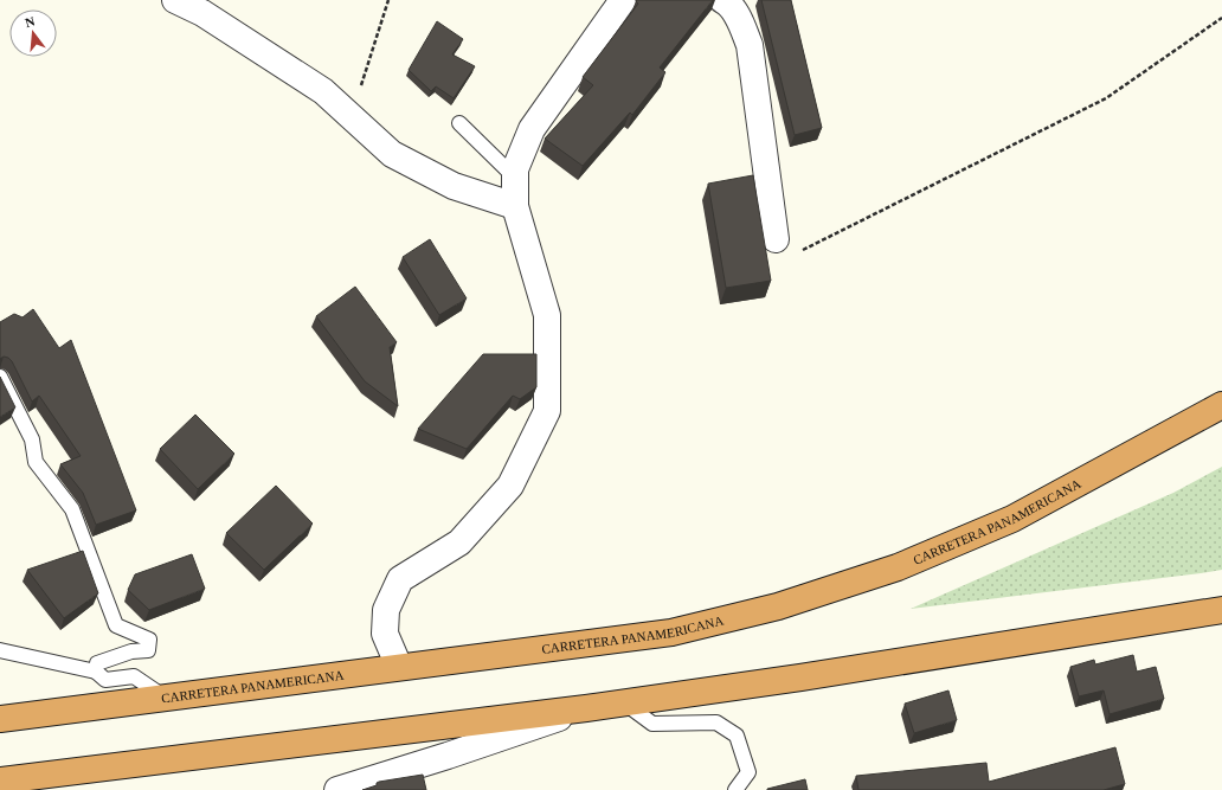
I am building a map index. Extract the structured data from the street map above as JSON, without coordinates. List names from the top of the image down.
{
  "streets": {
    "highway": ["CARRETERA PANAMERICANA"]
  },
  "north": "top"
}
